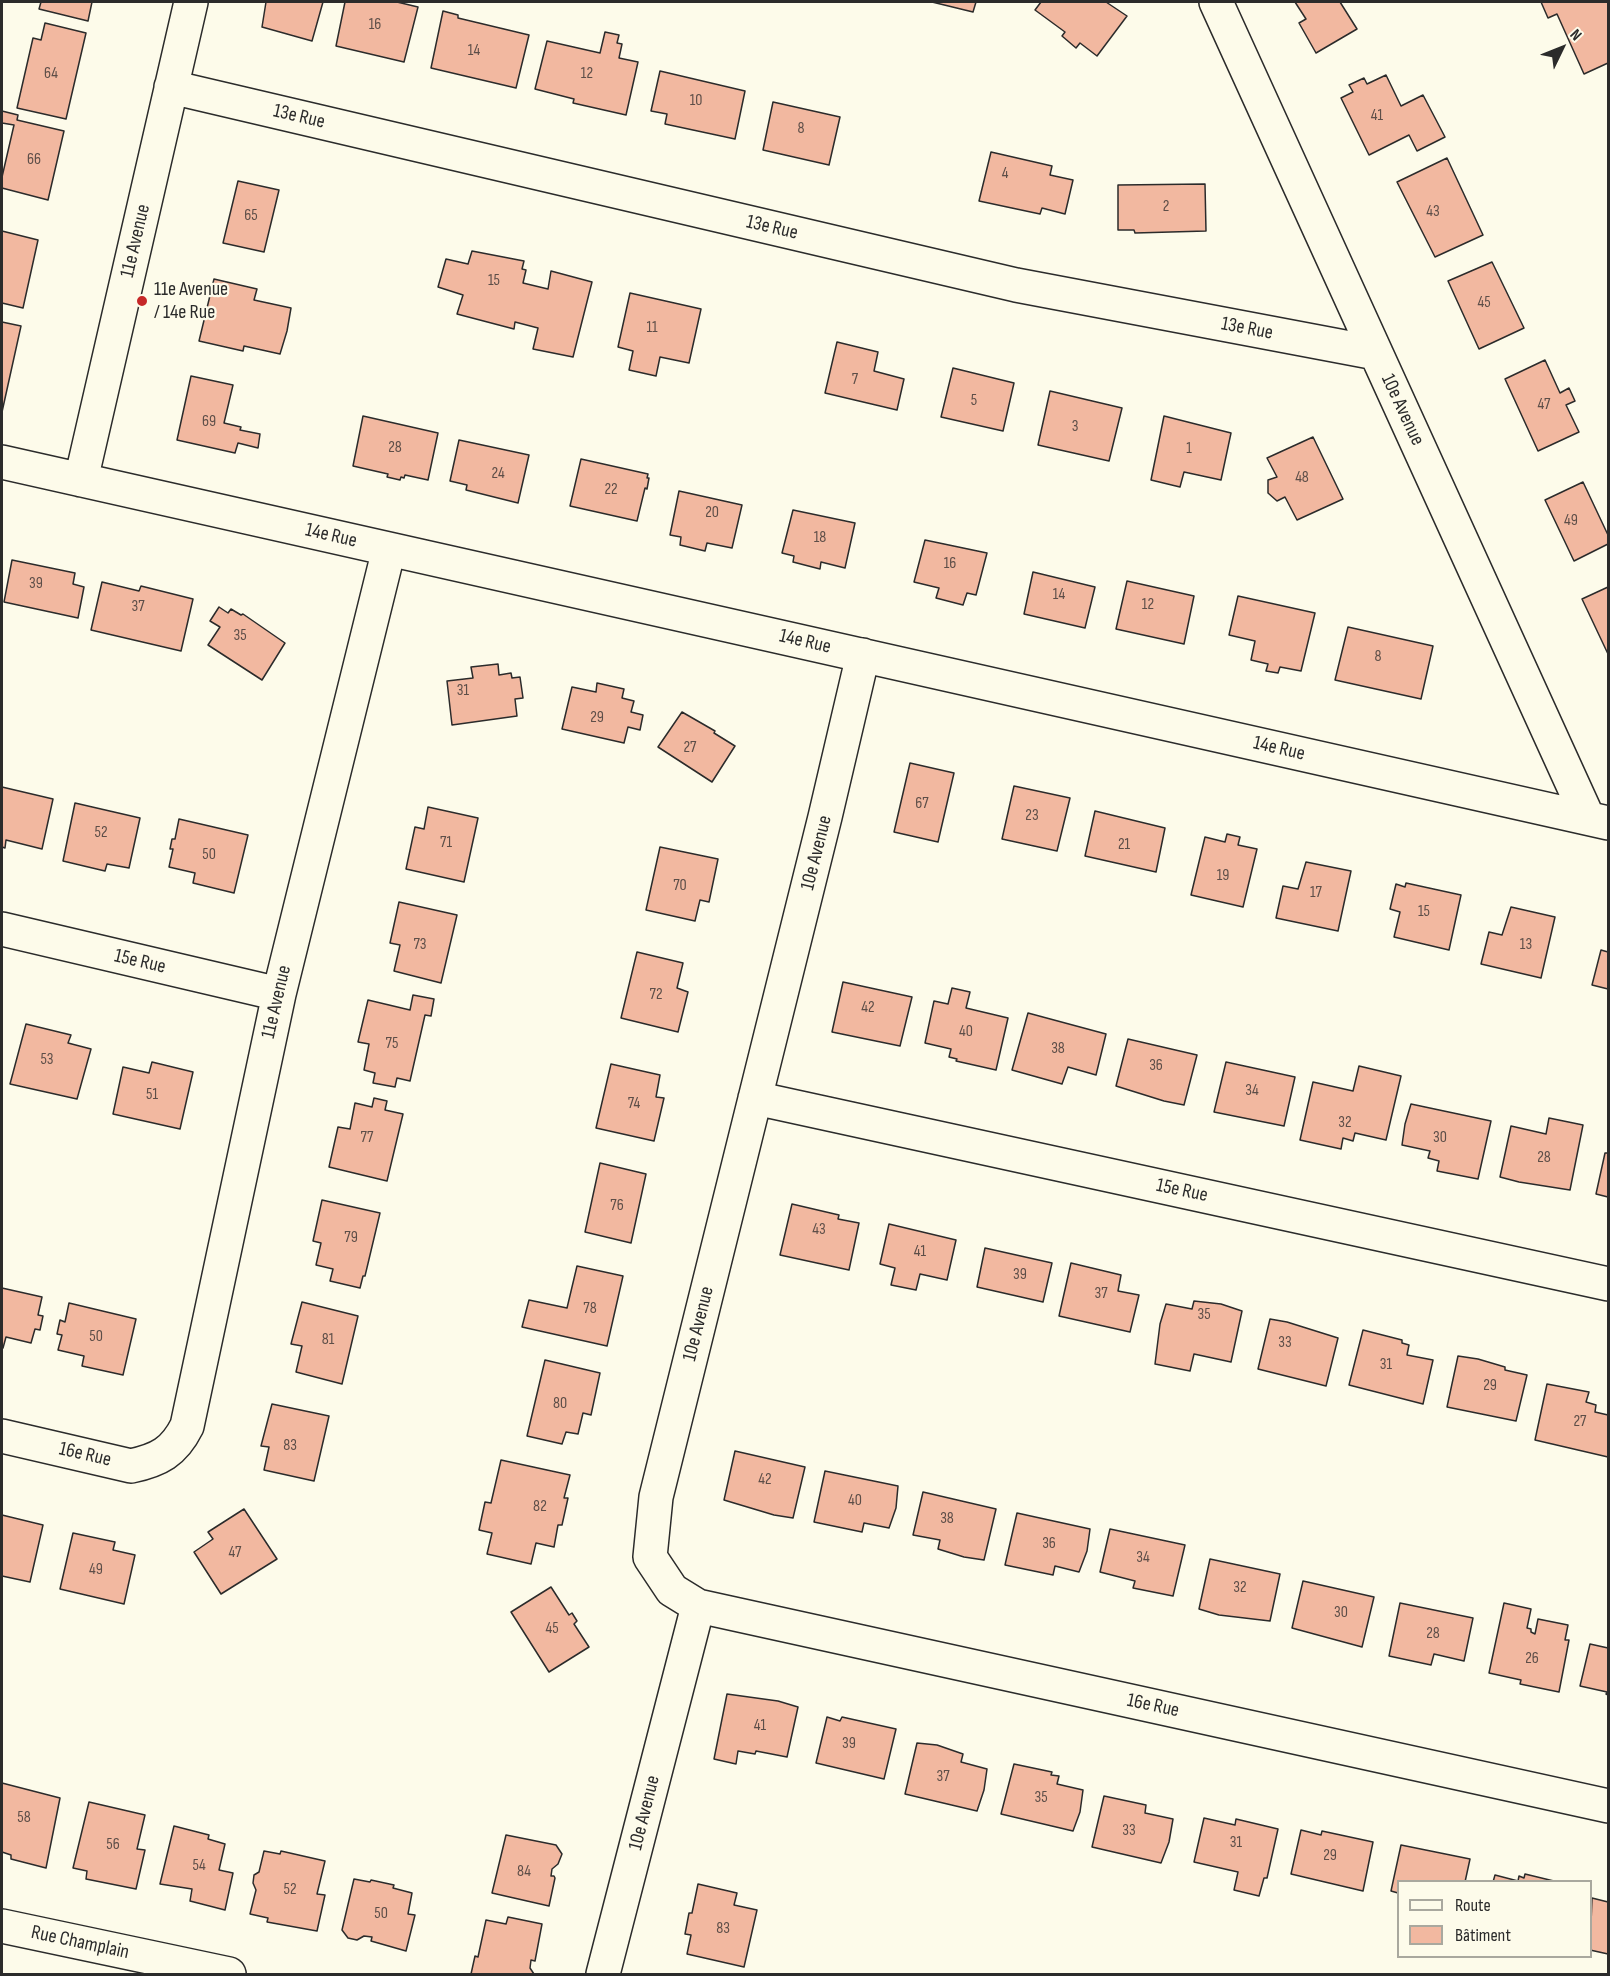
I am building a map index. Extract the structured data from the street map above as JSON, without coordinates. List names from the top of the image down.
{
  "streets": {
    "street": [
      "13e Rue",
      "11e Avenue",
      "10e Avenue",
      "14e Rue",
      "15e Rue",
      "16e Rue",
      "Rue Champlain"
    ]
  },
  "crossings": [
    ["13e Rue", "11e Avenue"],
    ["13e Rue", "10e Avenue"],
    ["11e Avenue", "14e Rue"],
    ["11e Avenue", "15e Rue"],
    ["11e Avenue", "16e Rue"],
    ["10e Avenue", "14e Rue"],
    ["10e Avenue", "15e Rue"],
    ["10e Avenue", "16e Rue"]
  ],
  "places": ["11e Avenue / 14e Rue"],
  "house_numbers": [
    "16",
    "14",
    "64",
    "12",
    "10",
    "41",
    "8",
    "66",
    "4",
    "2",
    "43",
    "65",
    "15",
    "45",
    "11",
    "7",
    "5",
    "47",
    "69",
    "3",
    "28",
    "1",
    "24",
    "48",
    "22",
    "20",
    "49",
    "18",
    "16",
    "39",
    "14",
    "12",
    "37",
    "35",
    "8",
    "31",
    "29",
    "27",
    "67",
    "23",
    "52",
    "71",
    "21",
    "50",
    "19",
    "70",
    "17",
    "15",
    "73",
    "13",
    "72",
    "42",
    "40",
    "75",
    "38",
    "53",
    "36",
    "34",
    "51",
    "74",
    "32",
    "77",
    "30",
    "28",
    "76",
    "43",
    "79",
    "41",
    "39",
    "37",
    "78",
    "35",
    "50",
    "81",
    "33",
    "31",
    "29",
    "80",
    "27",
    "83",
    "42",
    "40",
    "82",
    "38",
    "36",
    "47",
    "34",
    "49",
    "32",
    "30",
    "45",
    "28",
    "26",
    "41",
    "39",
    "37",
    "35",
    "58",
    "33",
    "31",
    "56",
    "29",
    "54",
    "84",
    "52",
    "50",
    "83"
  ],
  "legend": ["Route", "Bâtiment"],
  "north": "top right"
}
